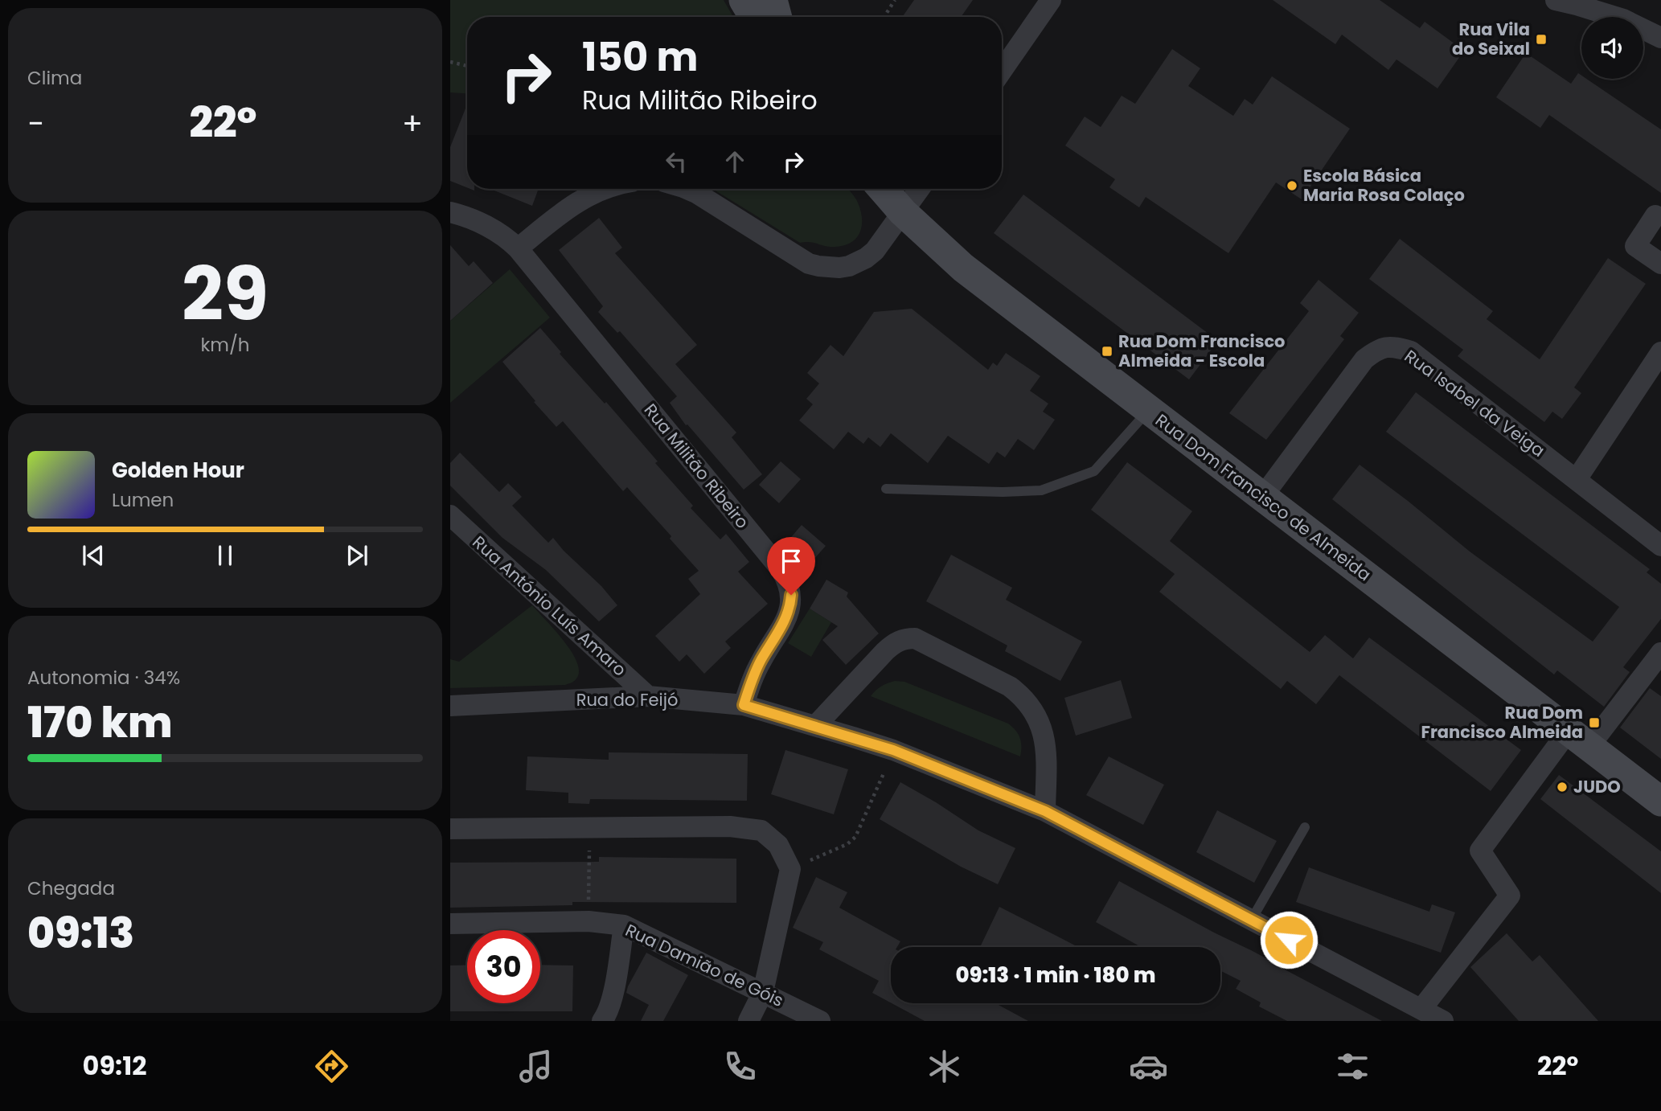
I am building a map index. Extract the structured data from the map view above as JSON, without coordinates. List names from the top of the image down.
{
  "streets": {
    "main road": ["Rua Dom Francisco de Almeida"],
    "street": [
      "Rua Isabel da Veiga",
      "Rua Militão Ribeiro",
      "Rua António Luís Amaro",
      "Rua do Feijó",
      "Rua Damião de Góis"
    ]
  },
  "crossings": [
    ["Rua Isabel da Veiga", "Rua Dom Francisco de Almeida"],
    ["Rua Militão Ribeiro", "Rua do Feijó"],
    ["Rua António Luís Amaro", "Rua do Feijó"]
  ],
  "places": {
    "transit": ["Rua Vila do Seixal", "Rua Dom Francisco Almeida - Escola", "Rua Dom Francisco Almeida"],
    "other": ["Escola Básica Maria Rosa Colaço", "JUDO"]
  },
  "page": {
    "tile": [
      "Clima",
      ["29", "km/h"],
      ["Autonomia · 34%", "170 km"],
      ["Chegada", "09:13"]
    ],
    "turn": ["150 m", "Rua Militão Ribeiro"],
    "heat": ["−", "22°", "+"],
    "song": ["Golden Hour", "Lumen"],
    "limit": "30",
    "trip": "09:13 · 1 min · 180 m",
    "tabs": ["09:12", "22°"]
  }
}
